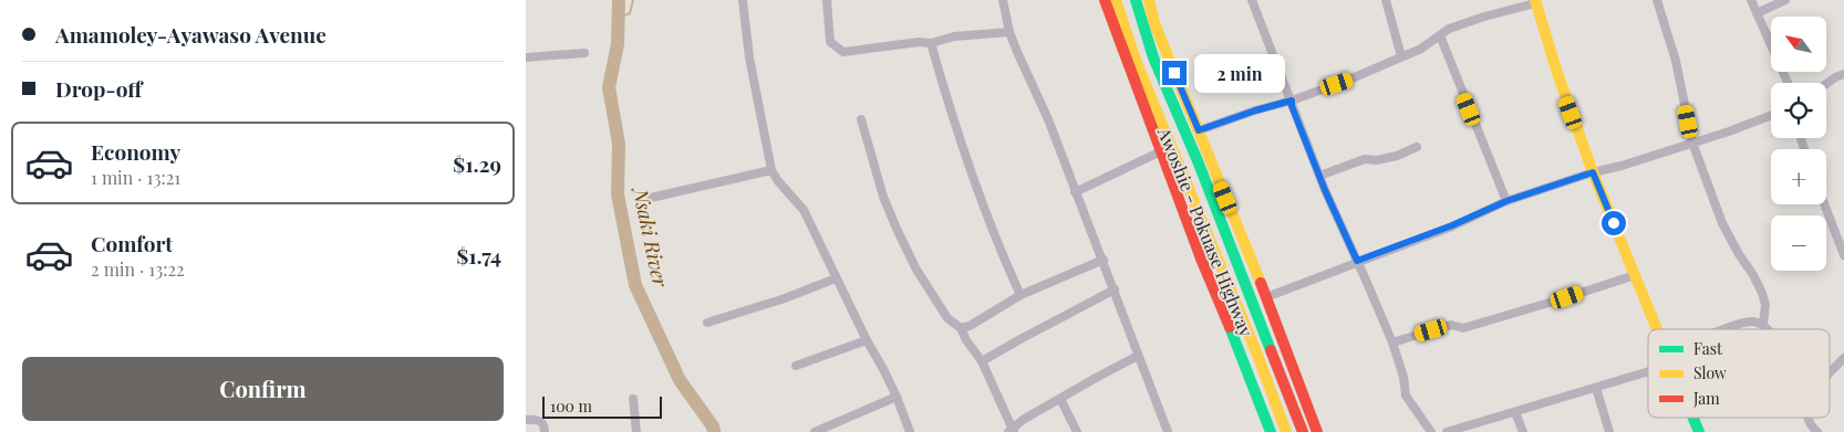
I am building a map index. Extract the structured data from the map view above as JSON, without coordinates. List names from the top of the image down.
{
  "streets": {
    "street": ["Awoshie - Pokuase Highway"]
  },
  "water": ["Nsaki River"],
  "legend": ["Fast", "Slow", "Jam"],
  "scale_bar": "100 m",
  "north": "top left",
  "page": {
    "banner": ["Amamoley-Ayawaso Avenue", "Drop-off"],
    "map_buttons": ["+", "−"],
    "bubble": "2 min",
    "list": [
      {
        "name": "Economy",
        "note": "1 min · 13:21",
        "value": "$1.29"
      },
      {
        "name": "Comfort",
        "note": "2 min · 13:22",
        "value": "$1.74"
      }
    ],
    "buttons": "Confirm",
    "scale": "100 m"
  }
}
